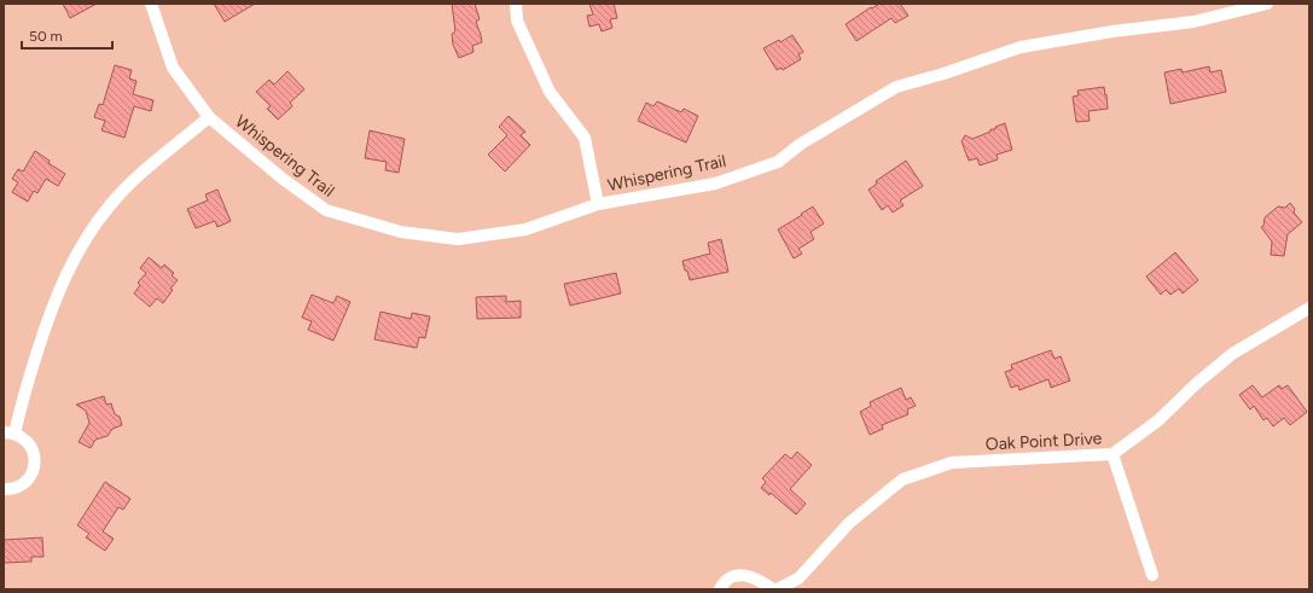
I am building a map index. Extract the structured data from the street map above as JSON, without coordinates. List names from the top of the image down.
{
  "streets": {
    "street": ["Whispering Trail", "Oak Point Drive"]
  },
  "scale_bar": "50 m"
}
